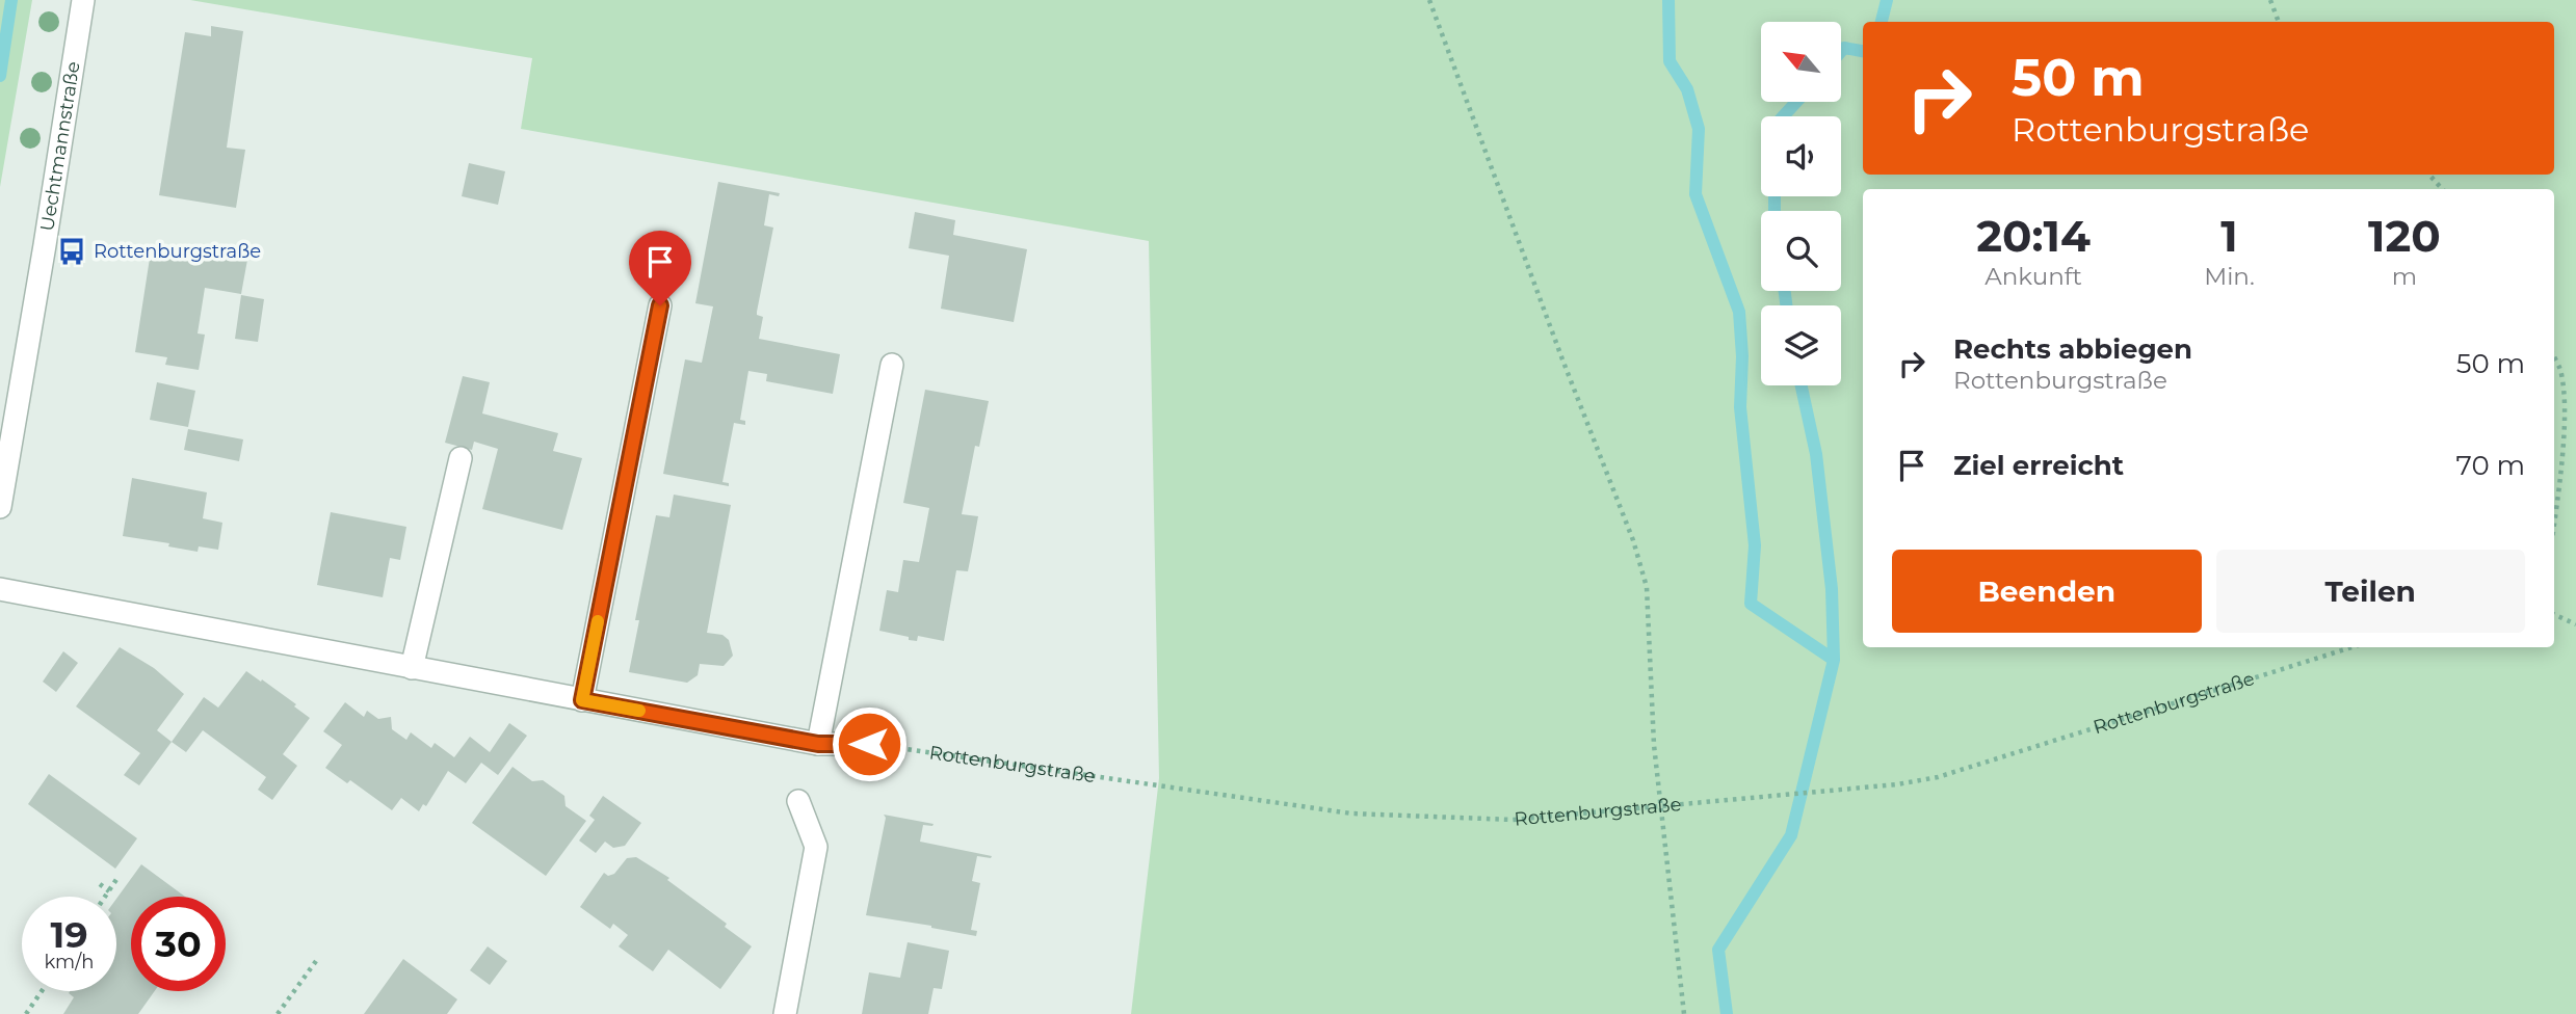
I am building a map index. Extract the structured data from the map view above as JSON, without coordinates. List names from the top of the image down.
{
  "streets": {
    "street": ["Uechtmannstraße"],
    "path": ["Rottenburgstraße"]
  },
  "places": {
    "bus stop": ["Rottenburgstraße"]
  },
  "north": "top left",
  "page": {
    "turn": ["50 m", "Rottenburgstraße"],
    "eta": [
      "20:14",
      "Ankunft",
      "1",
      "Min.",
      "120",
      "m"
    ],
    "list": [
      {
        "name": "Rechts abbiegen",
        "note": "Rottenburgstraße",
        "value": "50 m"
      },
      {
        "name": "Ziel erreicht",
        "value": "70 m"
      }
    ],
    "buttons": ["Beenden", "Teilen"],
    "speed": "19 km/h",
    "limit": "30"
  }
}
